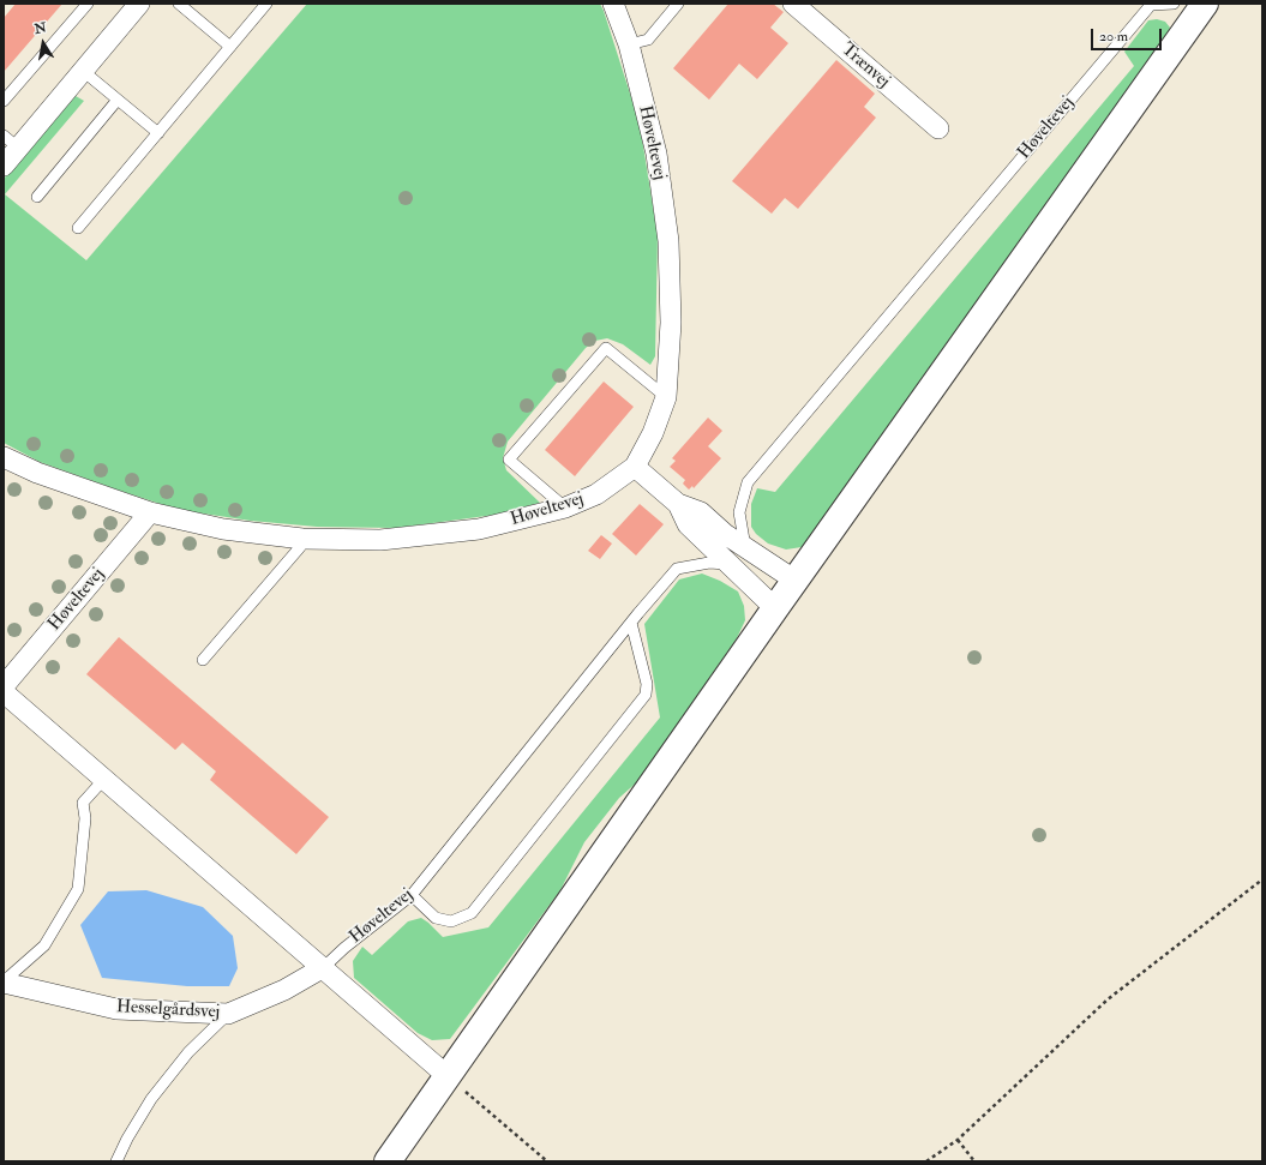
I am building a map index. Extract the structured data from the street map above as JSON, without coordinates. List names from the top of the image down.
{
  "streets": {
    "street": ["Trænvej", "Høveltevej", "Hesselgårdsvej"]
  },
  "crossings": [
    ["Høveltevej", "Hesselgårdsvej"]
  ],
  "scale_bar": "20 m",
  "north": "top"
}
